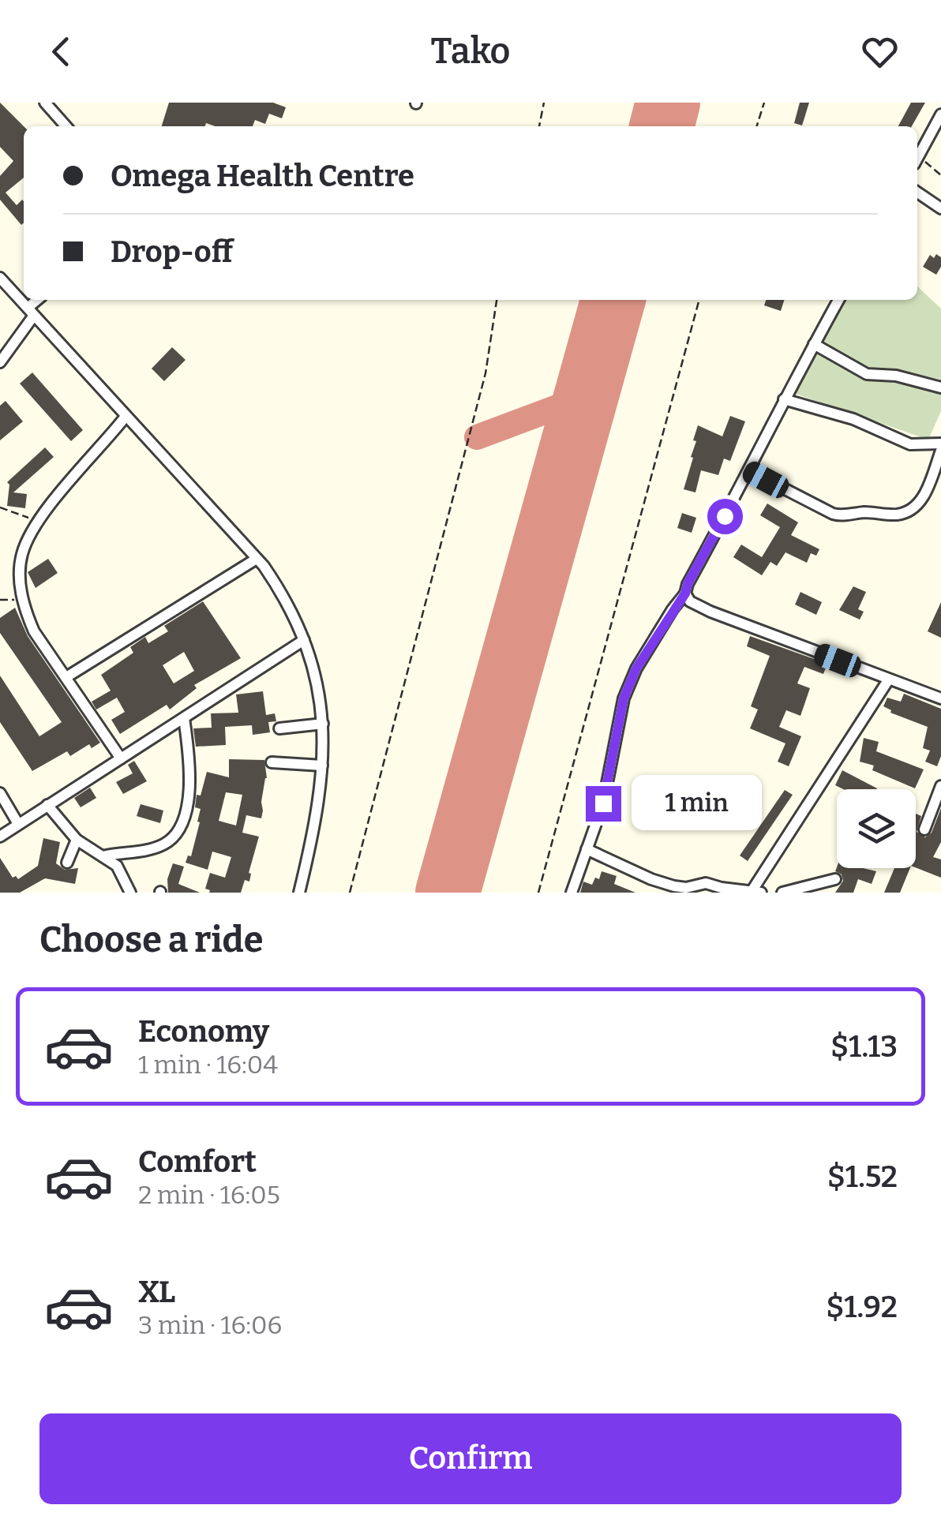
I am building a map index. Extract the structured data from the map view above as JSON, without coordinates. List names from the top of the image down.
{
  "page": {
    "header": "Tako",
    "banner": ["Omega Health Centre", "Drop-off"],
    "bubble": "1 min",
    "heading": "Choose a ride",
    "list": [
      {
        "name": "Economy",
        "note": "1 min · 16:04",
        "value": "$1.13"
      },
      {
        "name": "Comfort",
        "note": "2 min · 16:05",
        "value": "$1.52"
      },
      {
        "name": "XL",
        "note": "3 min · 16:06",
        "value": "$1.92"
      }
    ],
    "buttons": "Confirm"
  }
}
